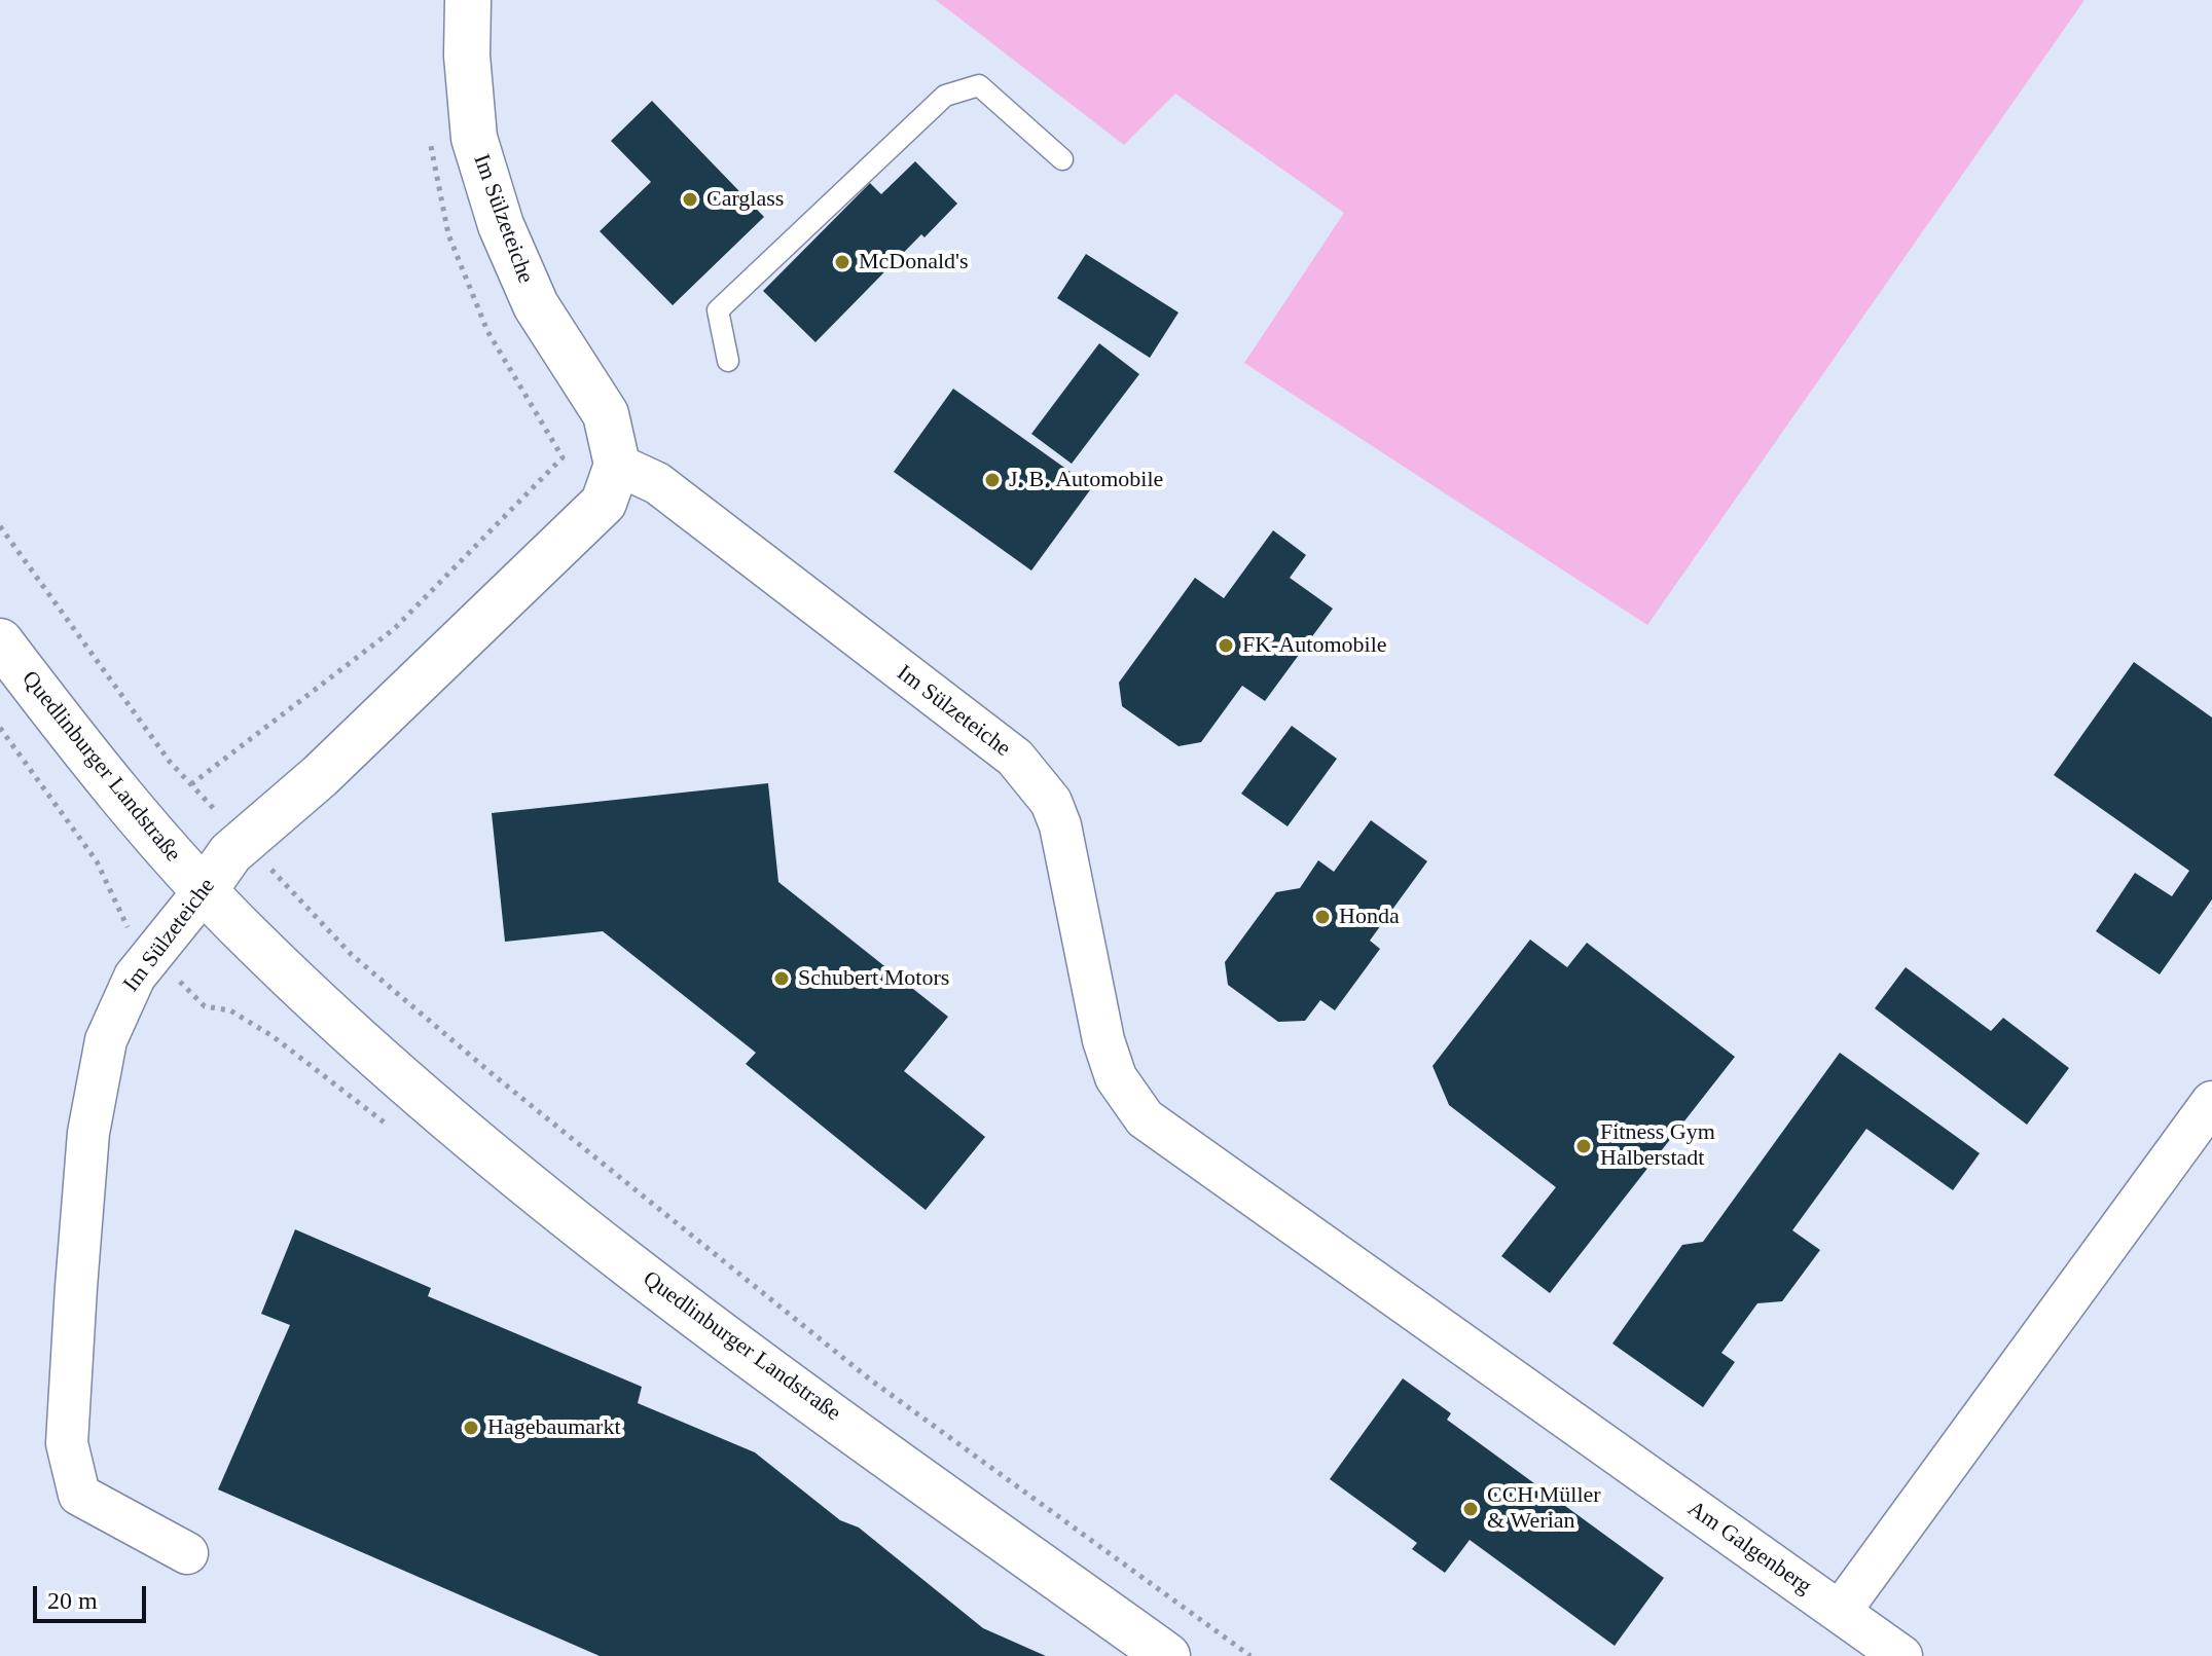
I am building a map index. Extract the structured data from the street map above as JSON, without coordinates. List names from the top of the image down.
{
  "streets": {
    "main road": ["Im Sülzeteiche", "Quedlinburger Landstraße"],
    "street": ["Am Galgenberg"]
  },
  "crossings": [
    ["Im Sülzeteiche", "Quedlinburger Landstraße"],
    ["Im Sülzeteiche", "Am Galgenberg"]
  ],
  "places": [
    "Carglass",
    "McDonald's",
    "J. B. Automobile",
    "FK-Automobile",
    "Honda",
    "Schubert Motors",
    "Fitness Gym Halberstadt",
    "Hagebaumarkt",
    "CCH Müller & Werian"
  ],
  "scale_bar": "20 m"
}
